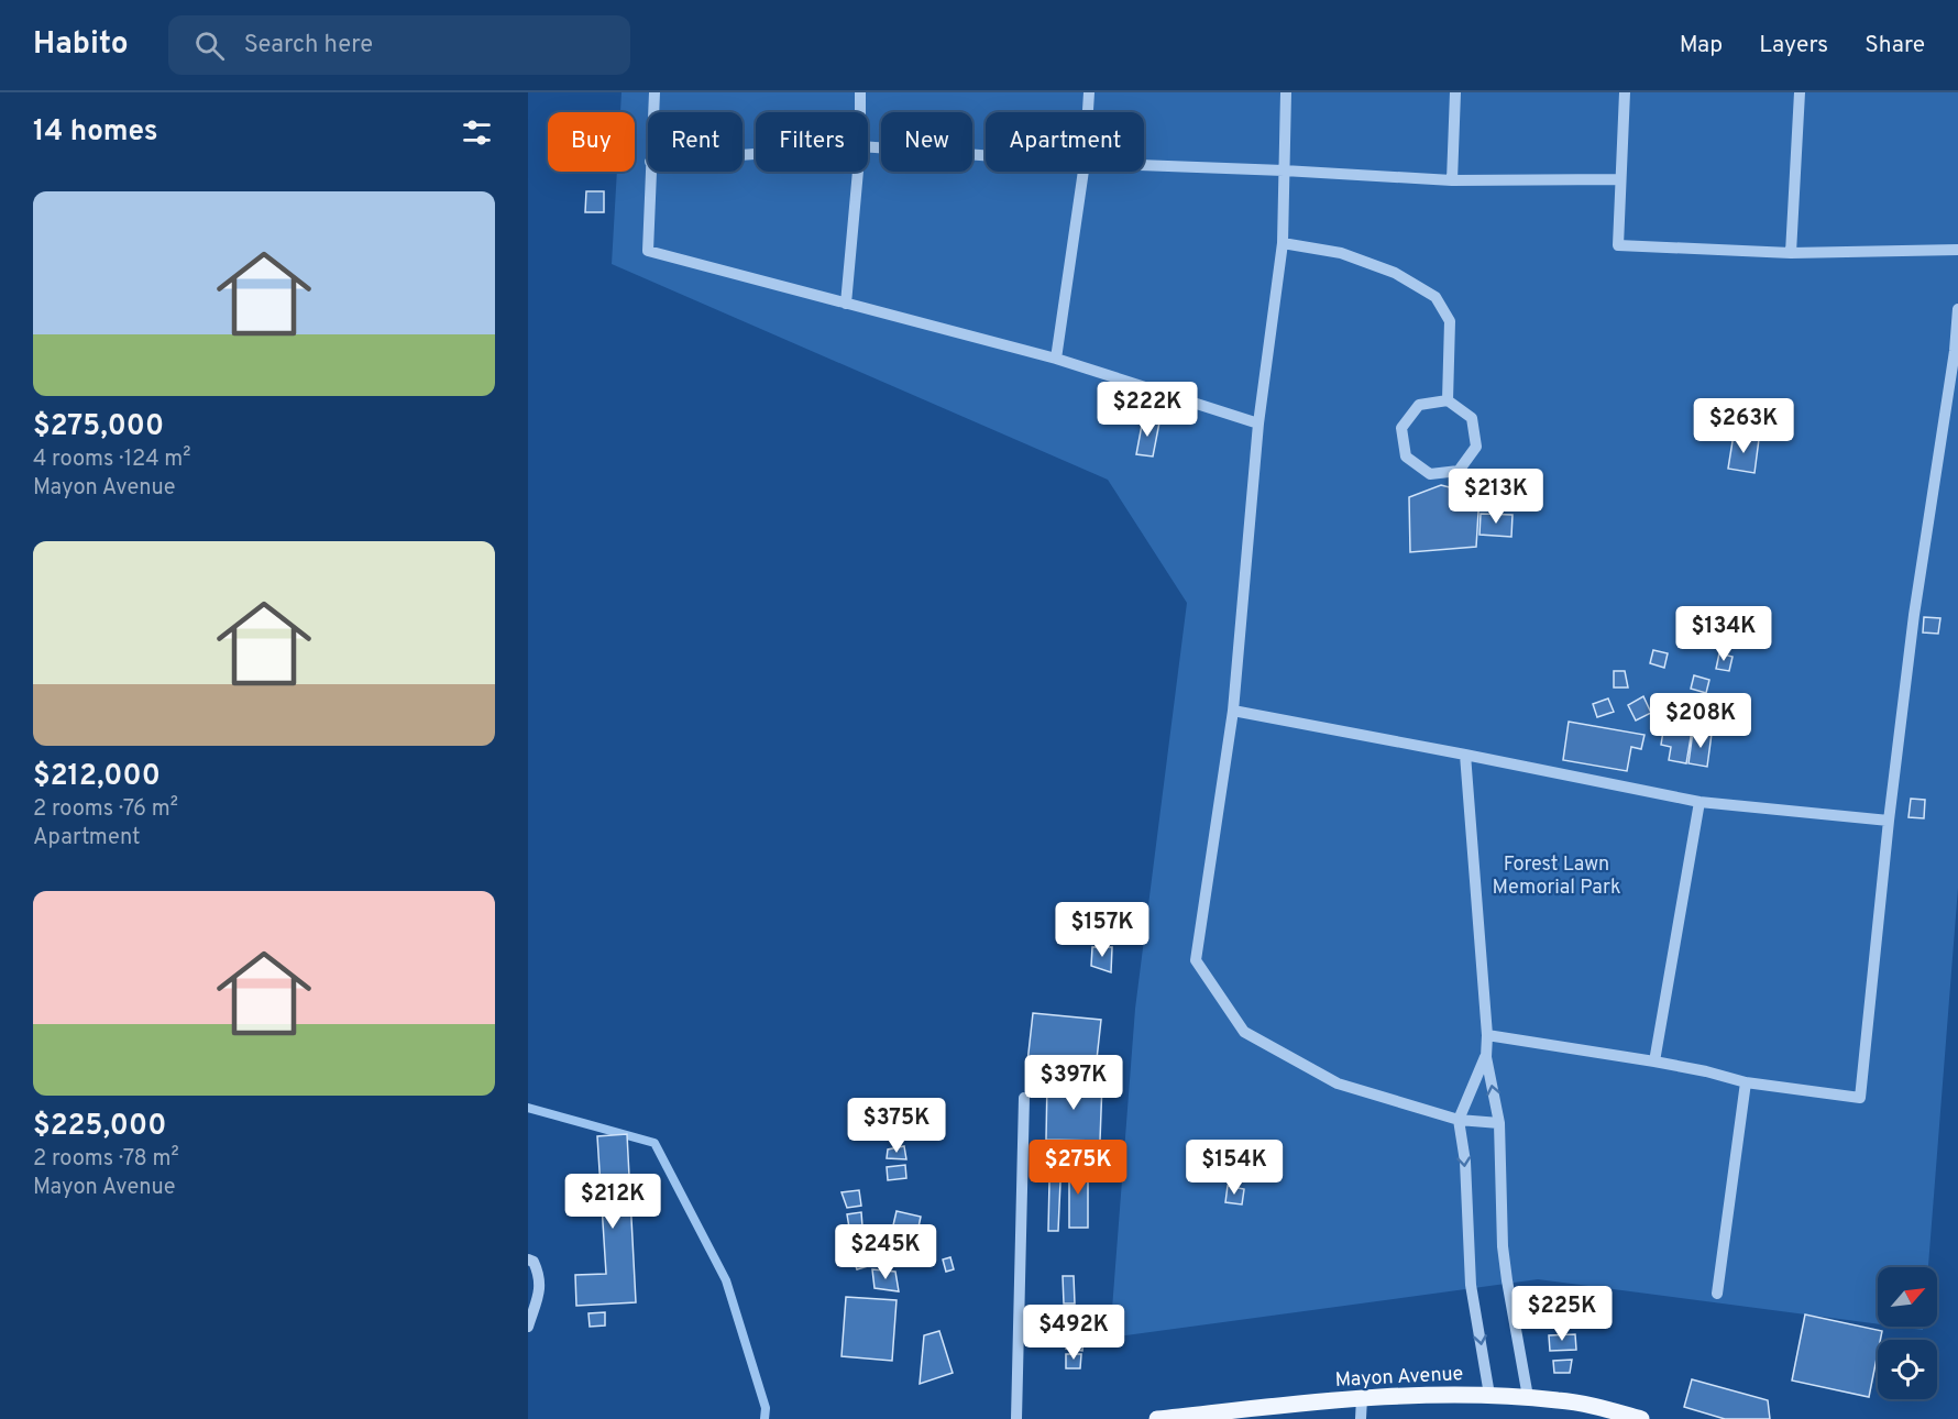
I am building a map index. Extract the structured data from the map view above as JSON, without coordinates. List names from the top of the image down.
{
  "streets": {
    "main road": ["Mayon Avenue"]
  },
  "parks": ["Forest Lawn Memorial Park"],
  "north": "top right",
  "page": {
    "header": "Habito",
    "search": "Search here",
    "nav": ["Map", "Layers", "Share"],
    "heading": "14 homes",
    "chip": [
      "Buy",
      "Rent",
      "Filters",
      "New",
      "Apartment"
    ],
    "list": [
      {
        "name": "$275,000",
        "note": "4 rooms · 124 m² · Mayon Avenue"
      },
      {
        "name": "$212,000",
        "note": "2 rooms · 76 m² · Apartment"
      },
      {
        "name": "$225,000",
        "note": "2 rooms · 78 m² · Mayon Avenue"
      }
    ],
    "price": [
      "$222K",
      "$263K",
      "$213K",
      "$134K",
      "$208K",
      "$157K",
      "$397K",
      "$375K",
      "$275K",
      "$154K",
      "$212K",
      "$245K",
      "$225K",
      "$492K"
    ]
  }
}
